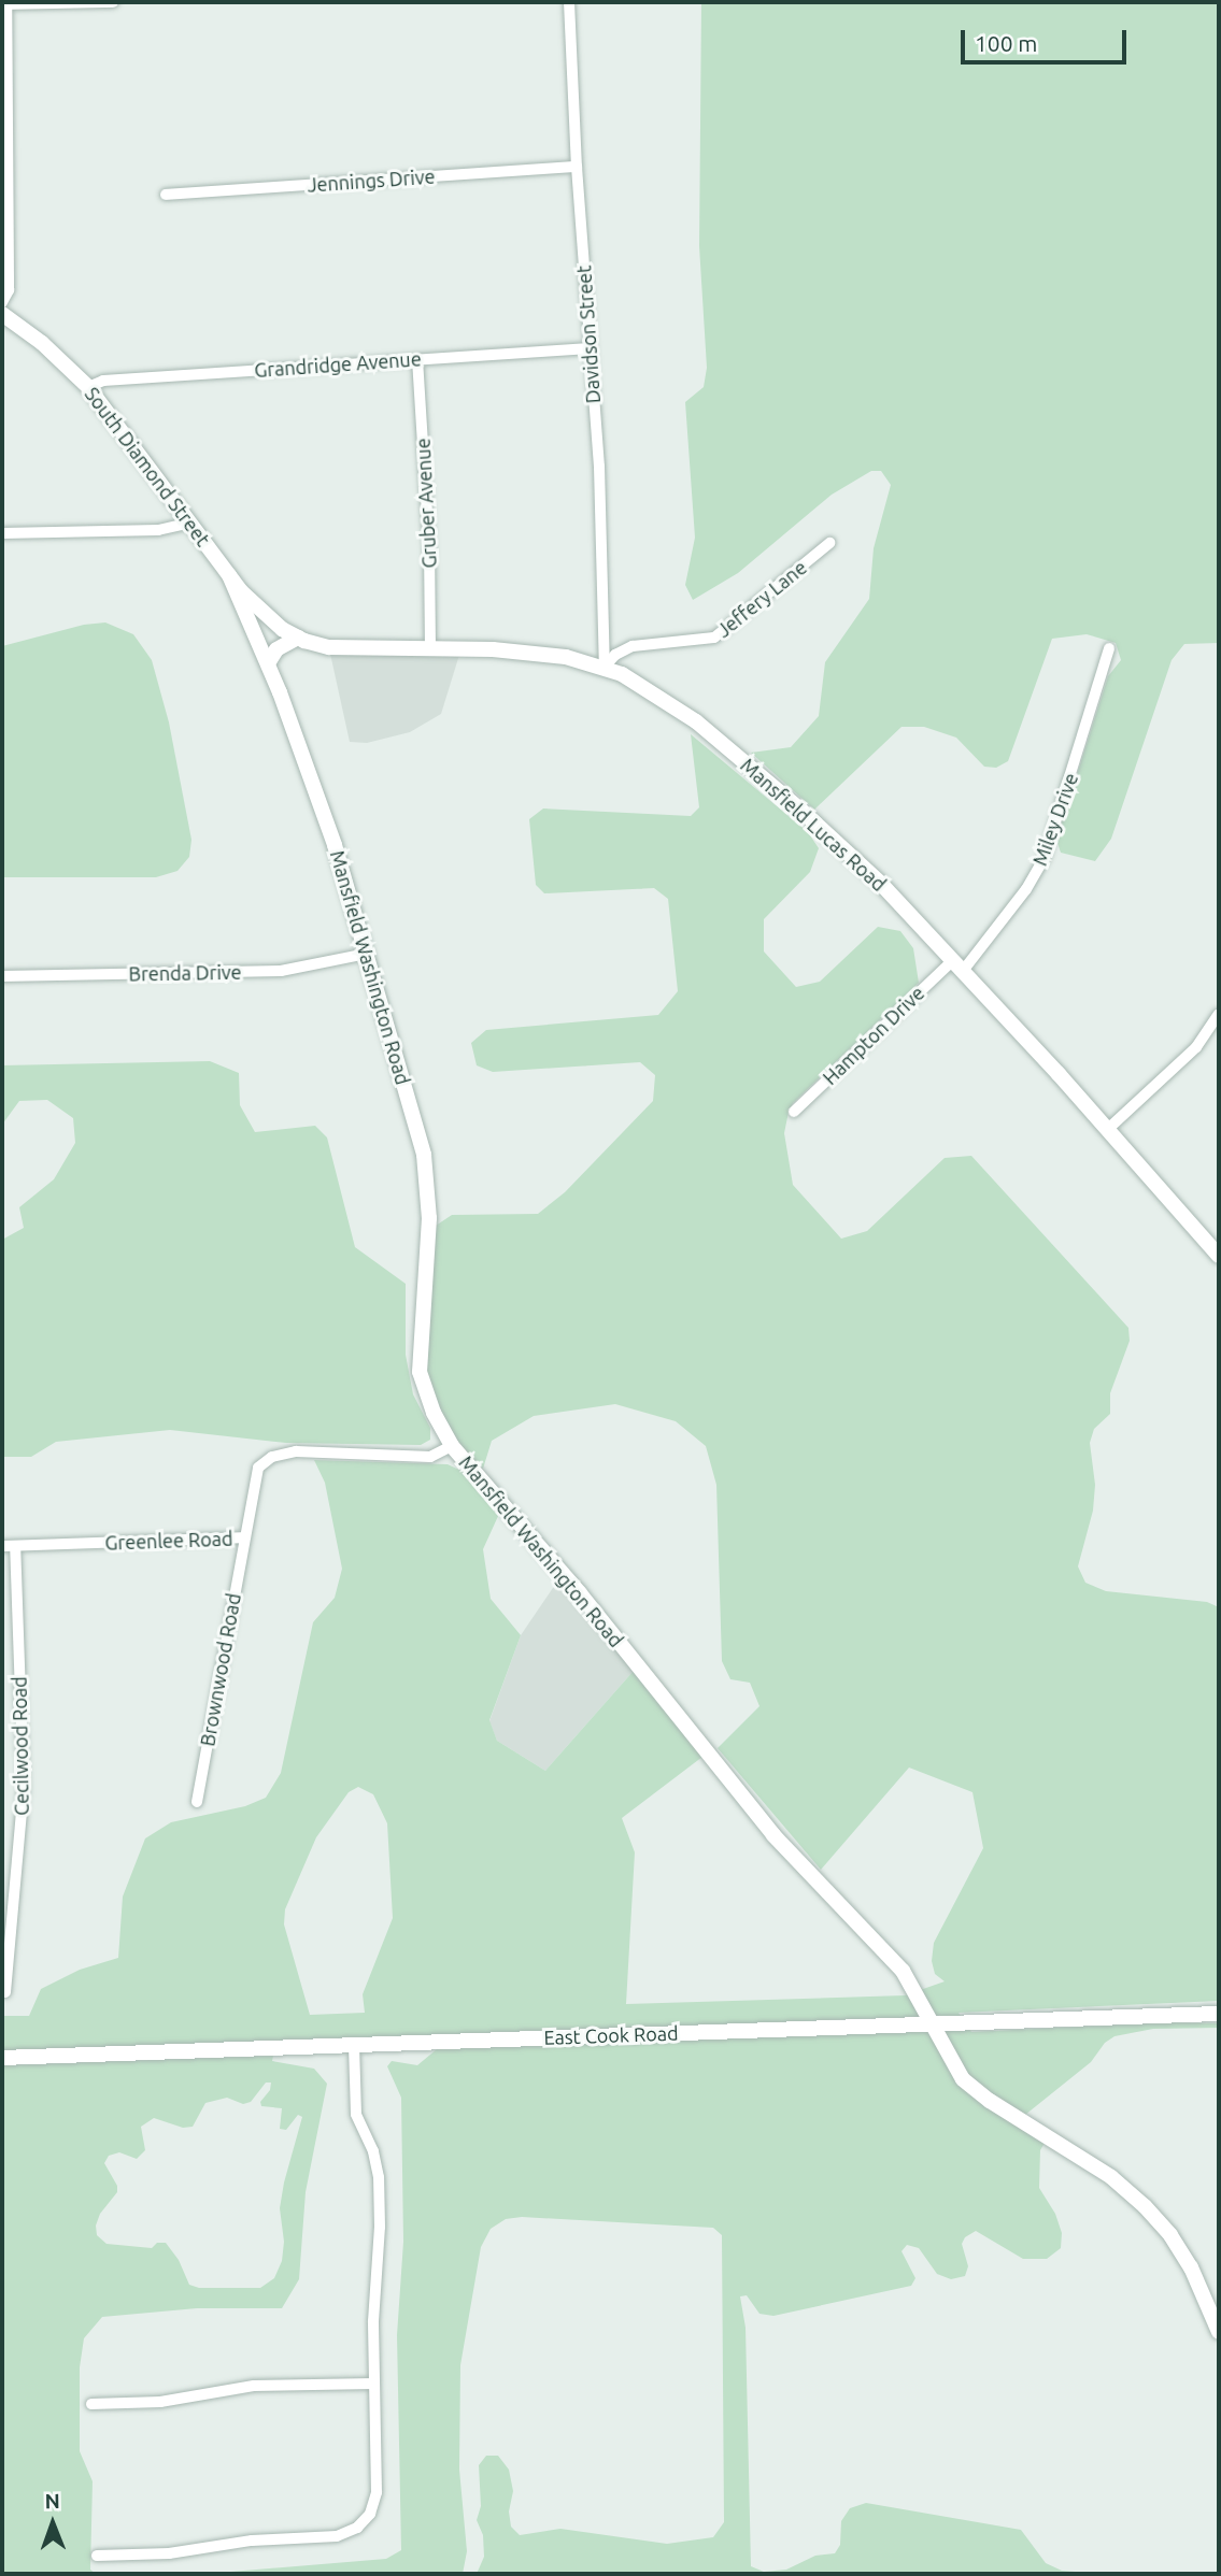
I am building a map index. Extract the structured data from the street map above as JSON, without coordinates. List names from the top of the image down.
{
  "streets": {
    "street": [
      "Jennings Drive",
      "Davidson Street",
      "Grandridge Avenue",
      "South Diamond Street",
      "Gruber Avenue",
      "Jeffery Lane",
      "Miley Drive",
      "Mansfield Lucas Road",
      "Mansfield Washington Road",
      "Brenda Drive",
      "Hampton Drive",
      "Greenlee Road",
      "Brownwood Road",
      "Cecilwood Road",
      "East Cook Road"
    ]
  },
  "crossings": [
    ["Jennings Drive", "Davidson Street"],
    ["Davidson Street", "Grandridge Avenue"],
    ["Davidson Street", "Jeffery Lane"],
    ["Davidson Street", "Mansfield Lucas Road"],
    ["Grandridge Avenue", "South Diamond Street"],
    ["Grandridge Avenue", "Gruber Avenue"],
    ["South Diamond Street", "Mansfield Lucas Road"],
    ["South Diamond Street", "Mansfield Washington Road"],
    ["Gruber Avenue", "Mansfield Lucas Road"],
    ["Jeffery Lane", "Mansfield Lucas Road"],
    ["Miley Drive", "Mansfield Lucas Road"],
    ["Miley Drive", "Hampton Drive"],
    ["Mansfield Lucas Road", "Hampton Drive"],
    ["Mansfield Washington Road", "Brenda Drive"],
    ["Mansfield Washington Road", "Greenlee Road"],
    ["Mansfield Washington Road", "East Cook Road"],
    ["Greenlee Road", "Brownwood Road"],
    ["Greenlee Road", "Cecilwood Road"]
  ],
  "scale_bar": "100 m",
  "north": "top"
}
